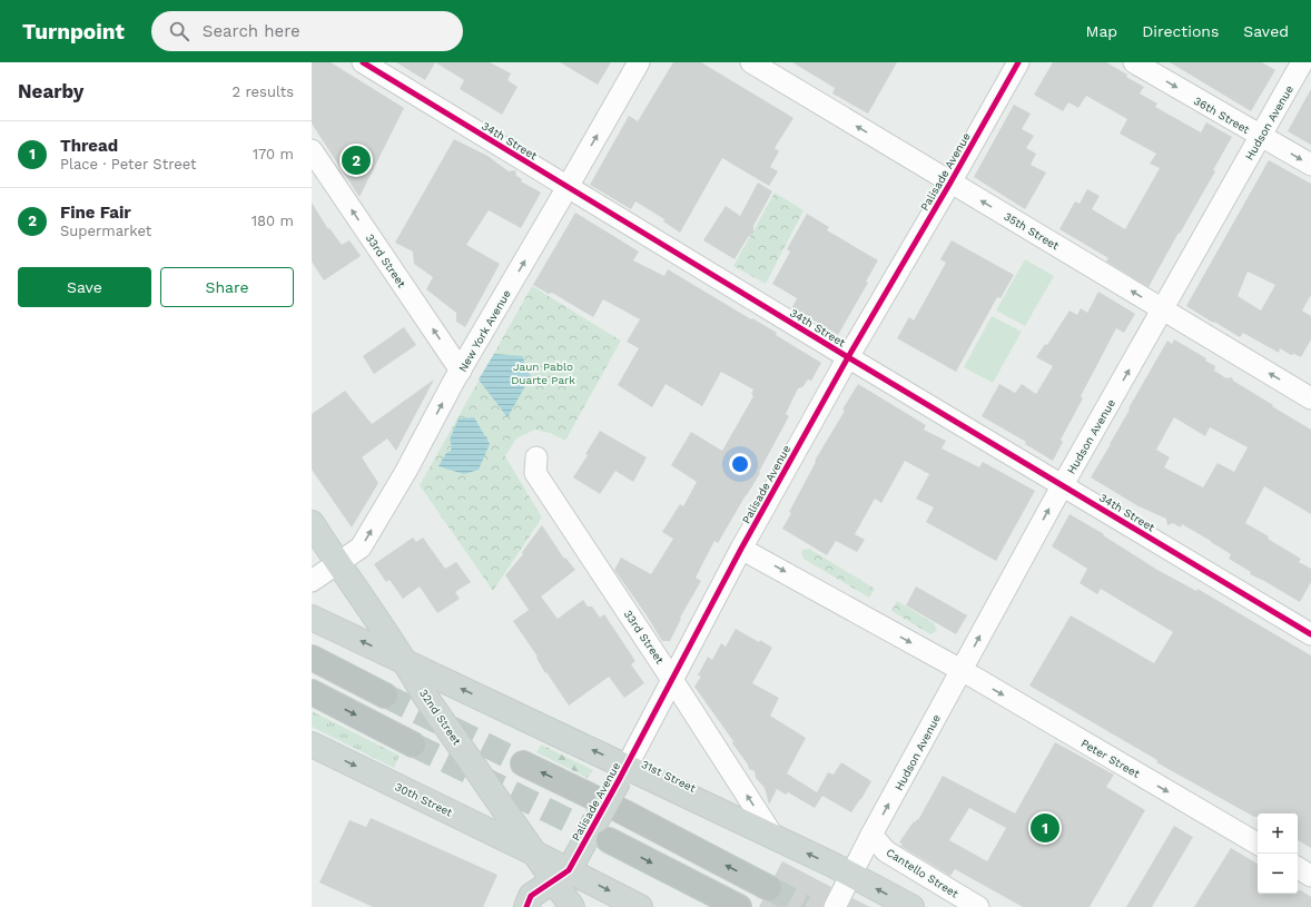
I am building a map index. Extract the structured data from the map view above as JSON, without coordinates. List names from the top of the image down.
{
  "streets": {
    "main road": [
      "Palisade Avenue",
      "32nd Street",
      "31st Street",
      "30th Street"
    ],
    "street": [
      "36th Street",
      "Hudson Avenue",
      "34th Street",
      "35th Street",
      "33rd Street",
      "New York Avenue",
      "Peter Street",
      "Cantello Street"
    ]
  },
  "crossings": [
    ["36th Street", "Hudson Avenue"],
    ["Hudson Avenue", "34th Street"],
    ["Hudson Avenue", "35th Street"],
    ["Hudson Avenue", "Peter Street"],
    ["Hudson Avenue", "31st Street"],
    ["Hudson Avenue", "Cantello Street"],
    ["34th Street", "Palisade Avenue"],
    ["34th Street", "New York Avenue"],
    ["Palisade Avenue", "35th Street"],
    ["Palisade Avenue", "33rd Street"],
    ["Palisade Avenue", "Peter Street"],
    ["Palisade Avenue", "31st Street"],
    ["Palisade Avenue", "30th Street"],
    ["33rd Street", "New York Avenue"],
    ["33rd Street", "31st Street"],
    ["New York Avenue", "32nd Street"],
    ["32nd Street", "31st Street"],
    ["32nd Street", "30th Street"]
  ],
  "one_way": [
    "36th Street",
    "Hudson Avenue",
    "35th Street",
    "33rd Street",
    "New York Avenue",
    "Peter Street",
    "31st Street",
    "30th Street"
  ],
  "parks": ["Jaun Pablo Duarte Park"],
  "page": {
    "header": "Turnpoint",
    "search": "Search here",
    "nav": ["Map", "Directions", "Saved"],
    "heading": ["Nearby", "2 results"],
    "list": [
      {
        "mark": "1",
        "name": "Thread",
        "note": "Place · Peter Street",
        "value": "170 m"
      },
      {
        "mark": "2",
        "name": "Fine Fair",
        "note": "Supermarket",
        "value": "180 m"
      }
    ],
    "pins": ["2", "1"],
    "buttons": ["Save", "Share"],
    "map_buttons": ["+", "−"]
  }
}
